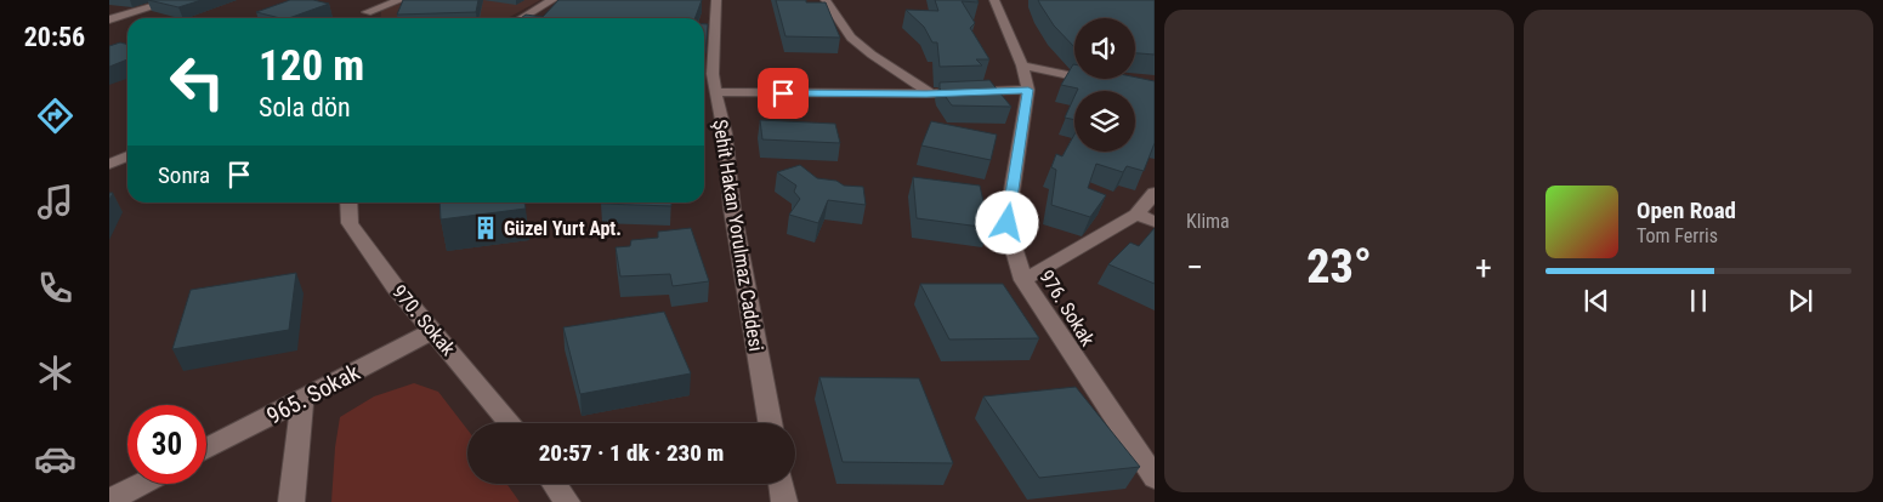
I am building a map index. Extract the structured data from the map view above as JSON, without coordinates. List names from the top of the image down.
{
  "streets": {
    "street": [
      "Şehit Hakan Yorulmaz Caddesi",
      "976. Sokak",
      "970. Sokak",
      "965. Sokak"
    ]
  },
  "crossings": [
    ["970. Sokak", "965. Sokak"]
  ],
  "places": {
    "building": ["Güzel Yurt Apt."]
  },
  "page": {
    "tabs": "20:56",
    "tile": "Klima",
    "turn": ["120 m", "Sola dön"],
    "then": "Sonra",
    "song": ["Open Road", "Tom Ferris"],
    "heat": ["−", "23°", "+"],
    "limit": "30",
    "trip": "20:57 · 1 dk · 230 m"
  }
}
